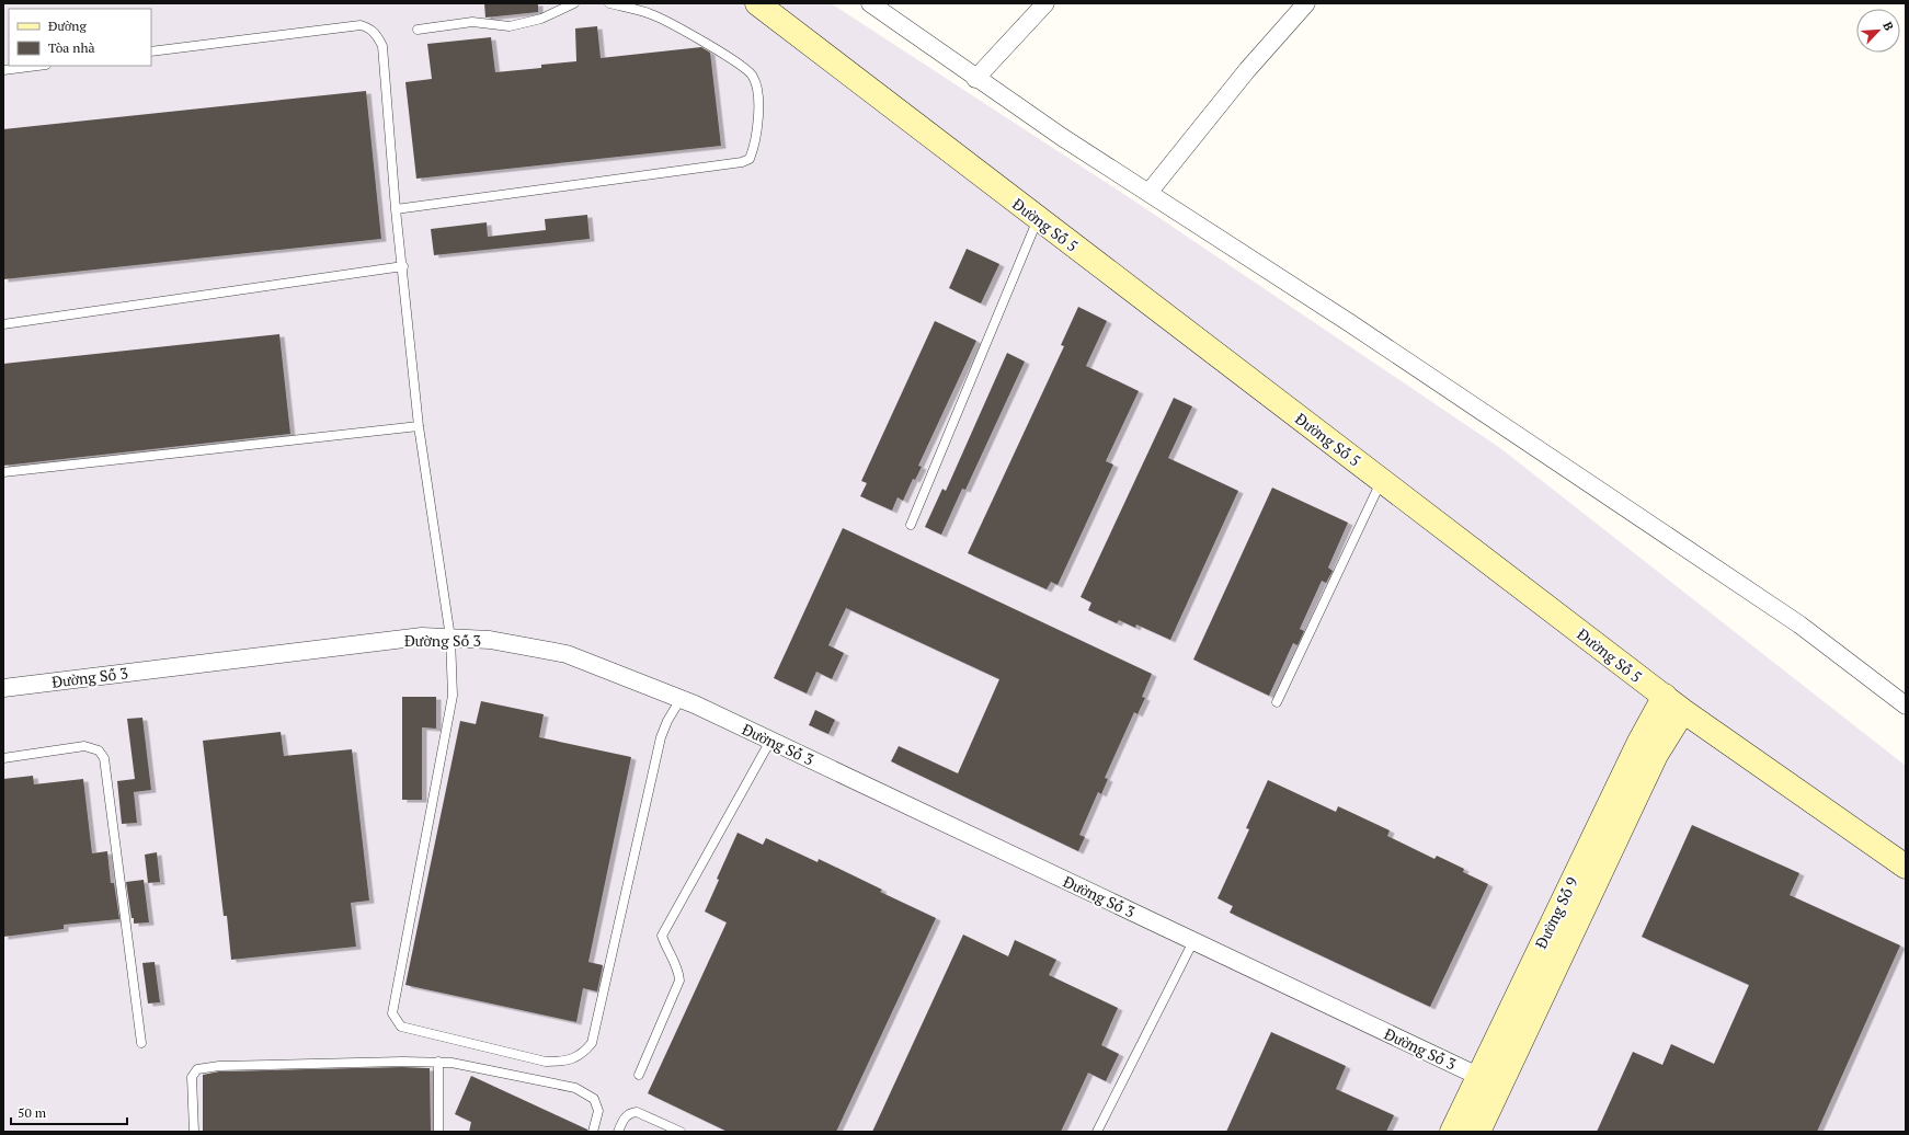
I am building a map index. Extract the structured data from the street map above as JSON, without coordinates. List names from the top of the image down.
{
  "streets": {
    "street": ["Đường Số 5", "Đường Số 3", "Đường Số 9"]
  },
  "crossings": [
    ["Đường Số 5", "Đường Số 9"],
    ["Đường Số 3", "Đường Số 9"]
  ],
  "legend": ["Đường", "Tòa nhà"],
  "scale_bar": "50 m",
  "north": "top right"
}
